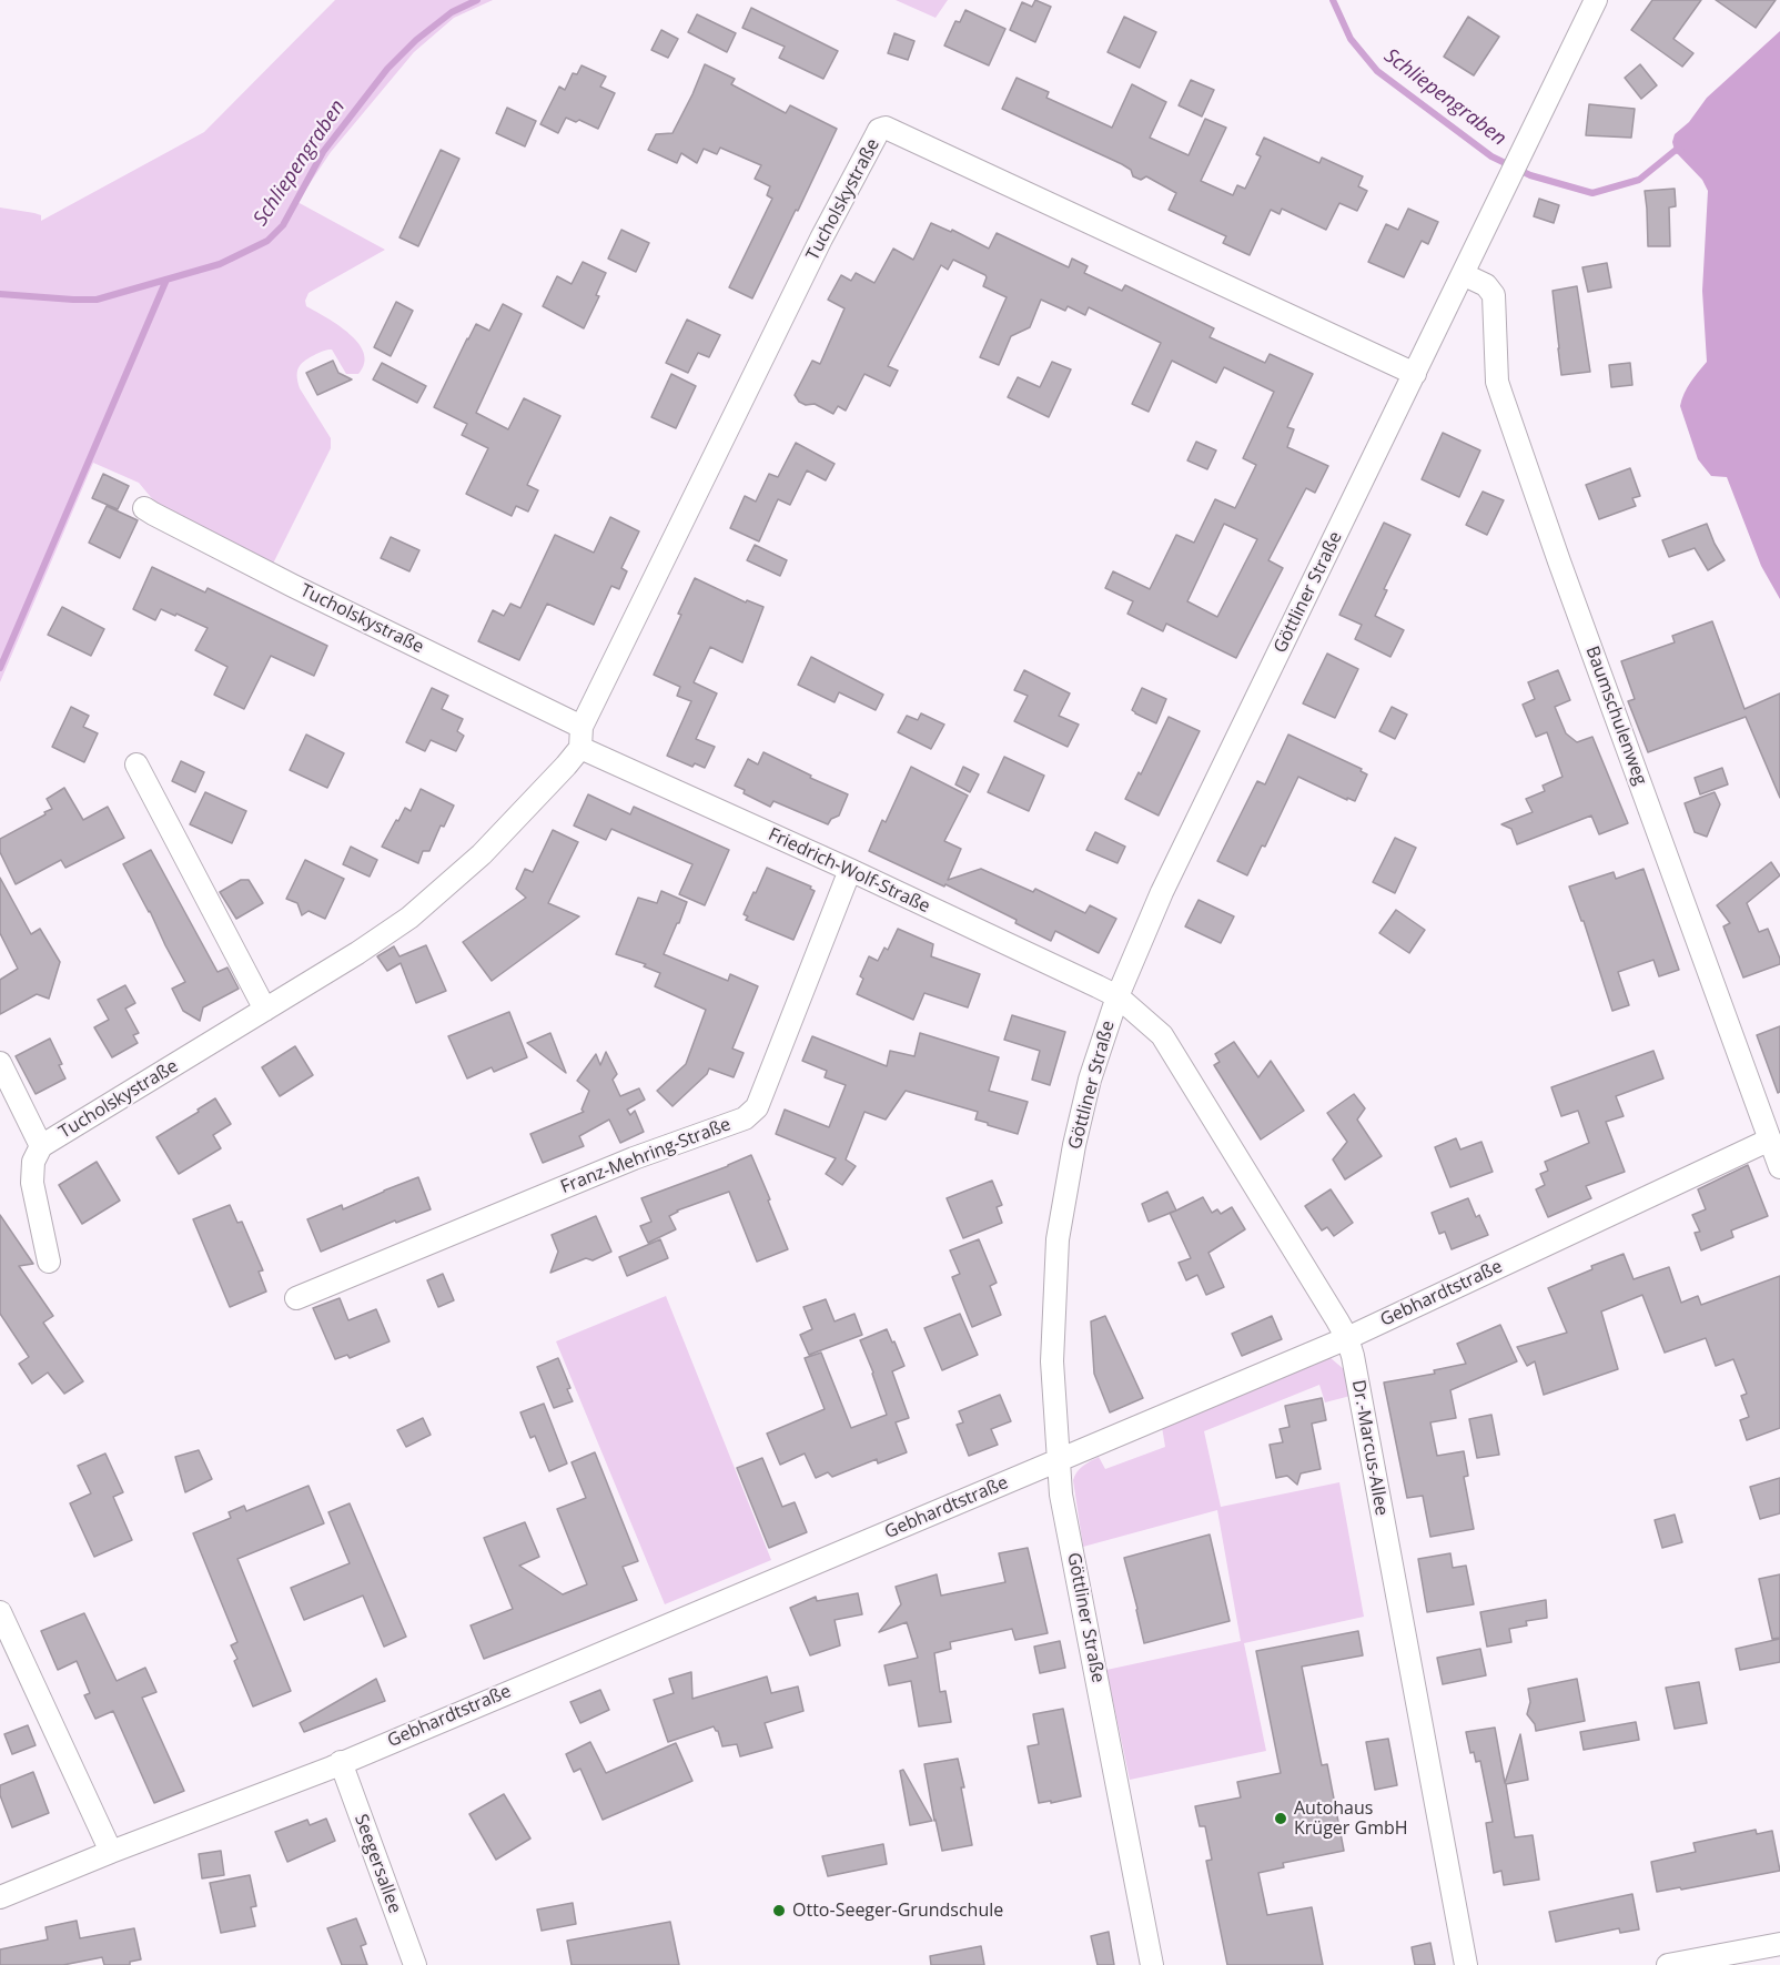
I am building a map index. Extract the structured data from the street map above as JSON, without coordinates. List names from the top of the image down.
{
  "streets": {
    "street": [
      "Tucholskystraße",
      "Göttliner Straße",
      "Baumschulenweg",
      "Friedrich-Wolf-Straße",
      "Franz-Mehring-Straße",
      "Gebhardtstraße",
      "Dr.-Marcus-Allee",
      "Seegersallee"
    ]
  },
  "crossings": [
    ["Tucholskystraße", "Göttliner Straße"],
    ["Tucholskystraße", "Friedrich-Wolf-Straße"],
    ["Göttliner Straße", "Baumschulenweg"],
    ["Göttliner Straße", "Friedrich-Wolf-Straße"],
    ["Göttliner Straße", "Gebhardtstraße"],
    ["Göttliner Straße", "Dr.-Marcus-Allee"],
    ["Baumschulenweg", "Gebhardtstraße"],
    ["Friedrich-Wolf-Straße", "Franz-Mehring-Straße"],
    ["Friedrich-Wolf-Straße", "Dr.-Marcus-Allee"],
    ["Gebhardtstraße", "Dr.-Marcus-Allee"],
    ["Gebhardtstraße", "Seegersallee"]
  ],
  "water": ["Schliepengraben"],
  "places": ["Autohaus Krüger GmbH", "Otto-Seeger-Grundschule"]
}
